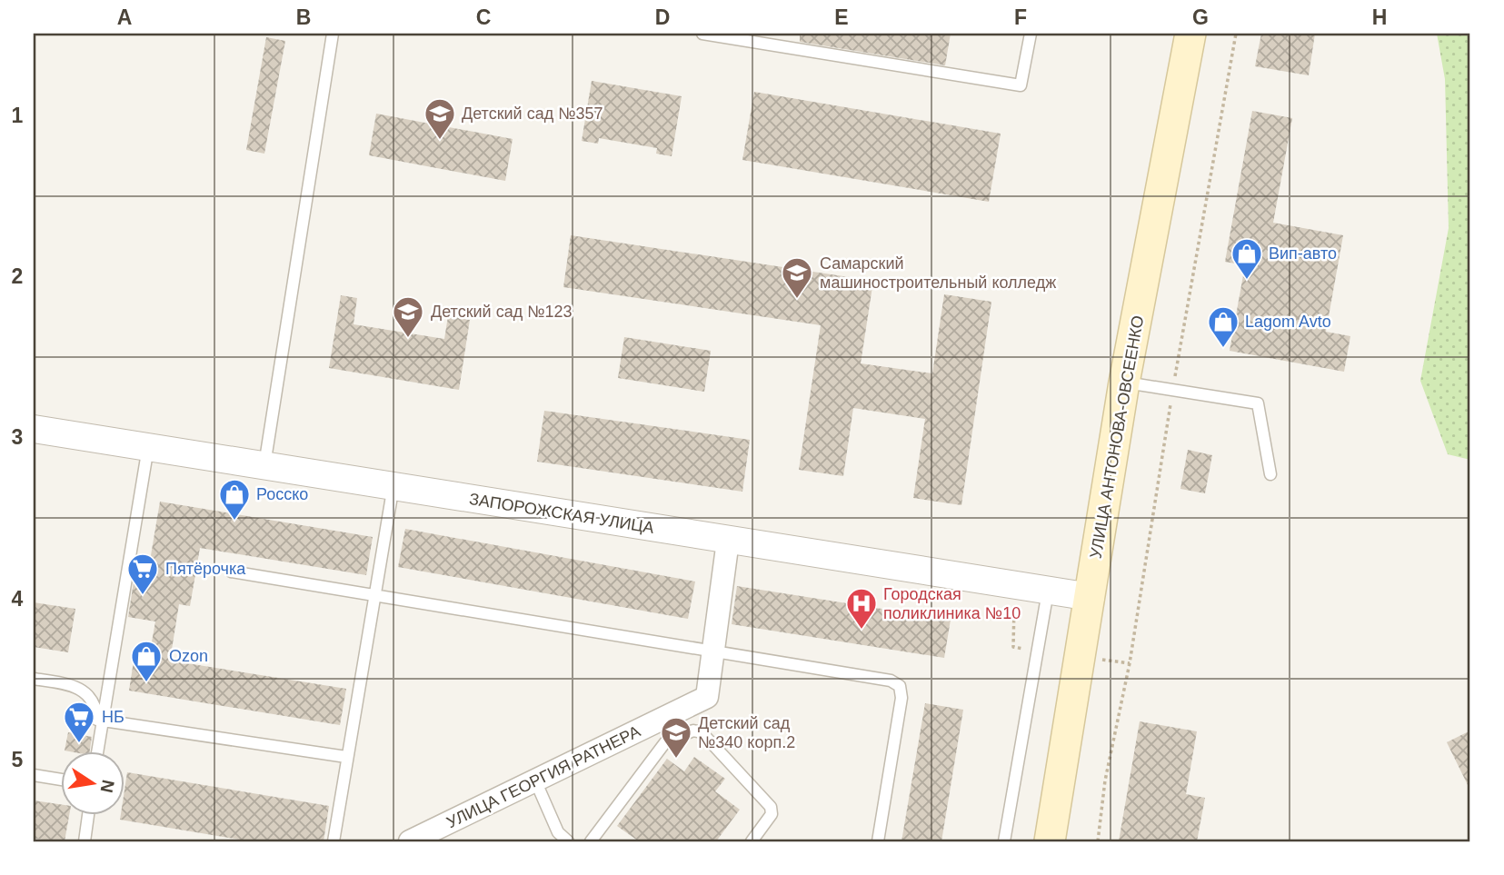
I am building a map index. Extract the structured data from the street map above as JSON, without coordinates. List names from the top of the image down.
{
  "streets": {
    "main road": ["УЛИЦА АНТОНОВА-ОВСЕЕНКО"],
    "street": ["ЗАПОРОЖСКАЯ УЛИЦА", "УЛИЦА ГЕОРГИЯ РАТНЕРА"]
  },
  "crossings": [
    ["УЛИЦА АНТОНОВА-ОВСЕЕНКО", "ЗАПОРОЖСКАЯ УЛИЦА"],
    ["ЗАПОРОЖСКАЯ УЛИЦА", "УЛИЦА ГЕОРГИЯ РАТНЕРА"]
  ],
  "places": {
    "school or university": [
      "Детский сад №357",
      "Самарский машиностроительный колледж",
      "Детский сад №123",
      "Детский сад №340 корп.2"
    ],
    "shop": [
      "Вип-авто",
      "Lagom Avto",
      "Росско",
      "Ozon"
    ],
    "supermarket": ["Пятёрочка", "НБ"],
    "hospital": ["Городская поликлиника №10"]
  },
  "north": "right",
  "grid": {
    "columns": [
      "A",
      "B",
      "C",
      "D",
      "E",
      "F",
      "G",
      "H"
    ],
    "rows": [
      "1",
      "2",
      "3",
      "4",
      "5"
    ]
  }
}
